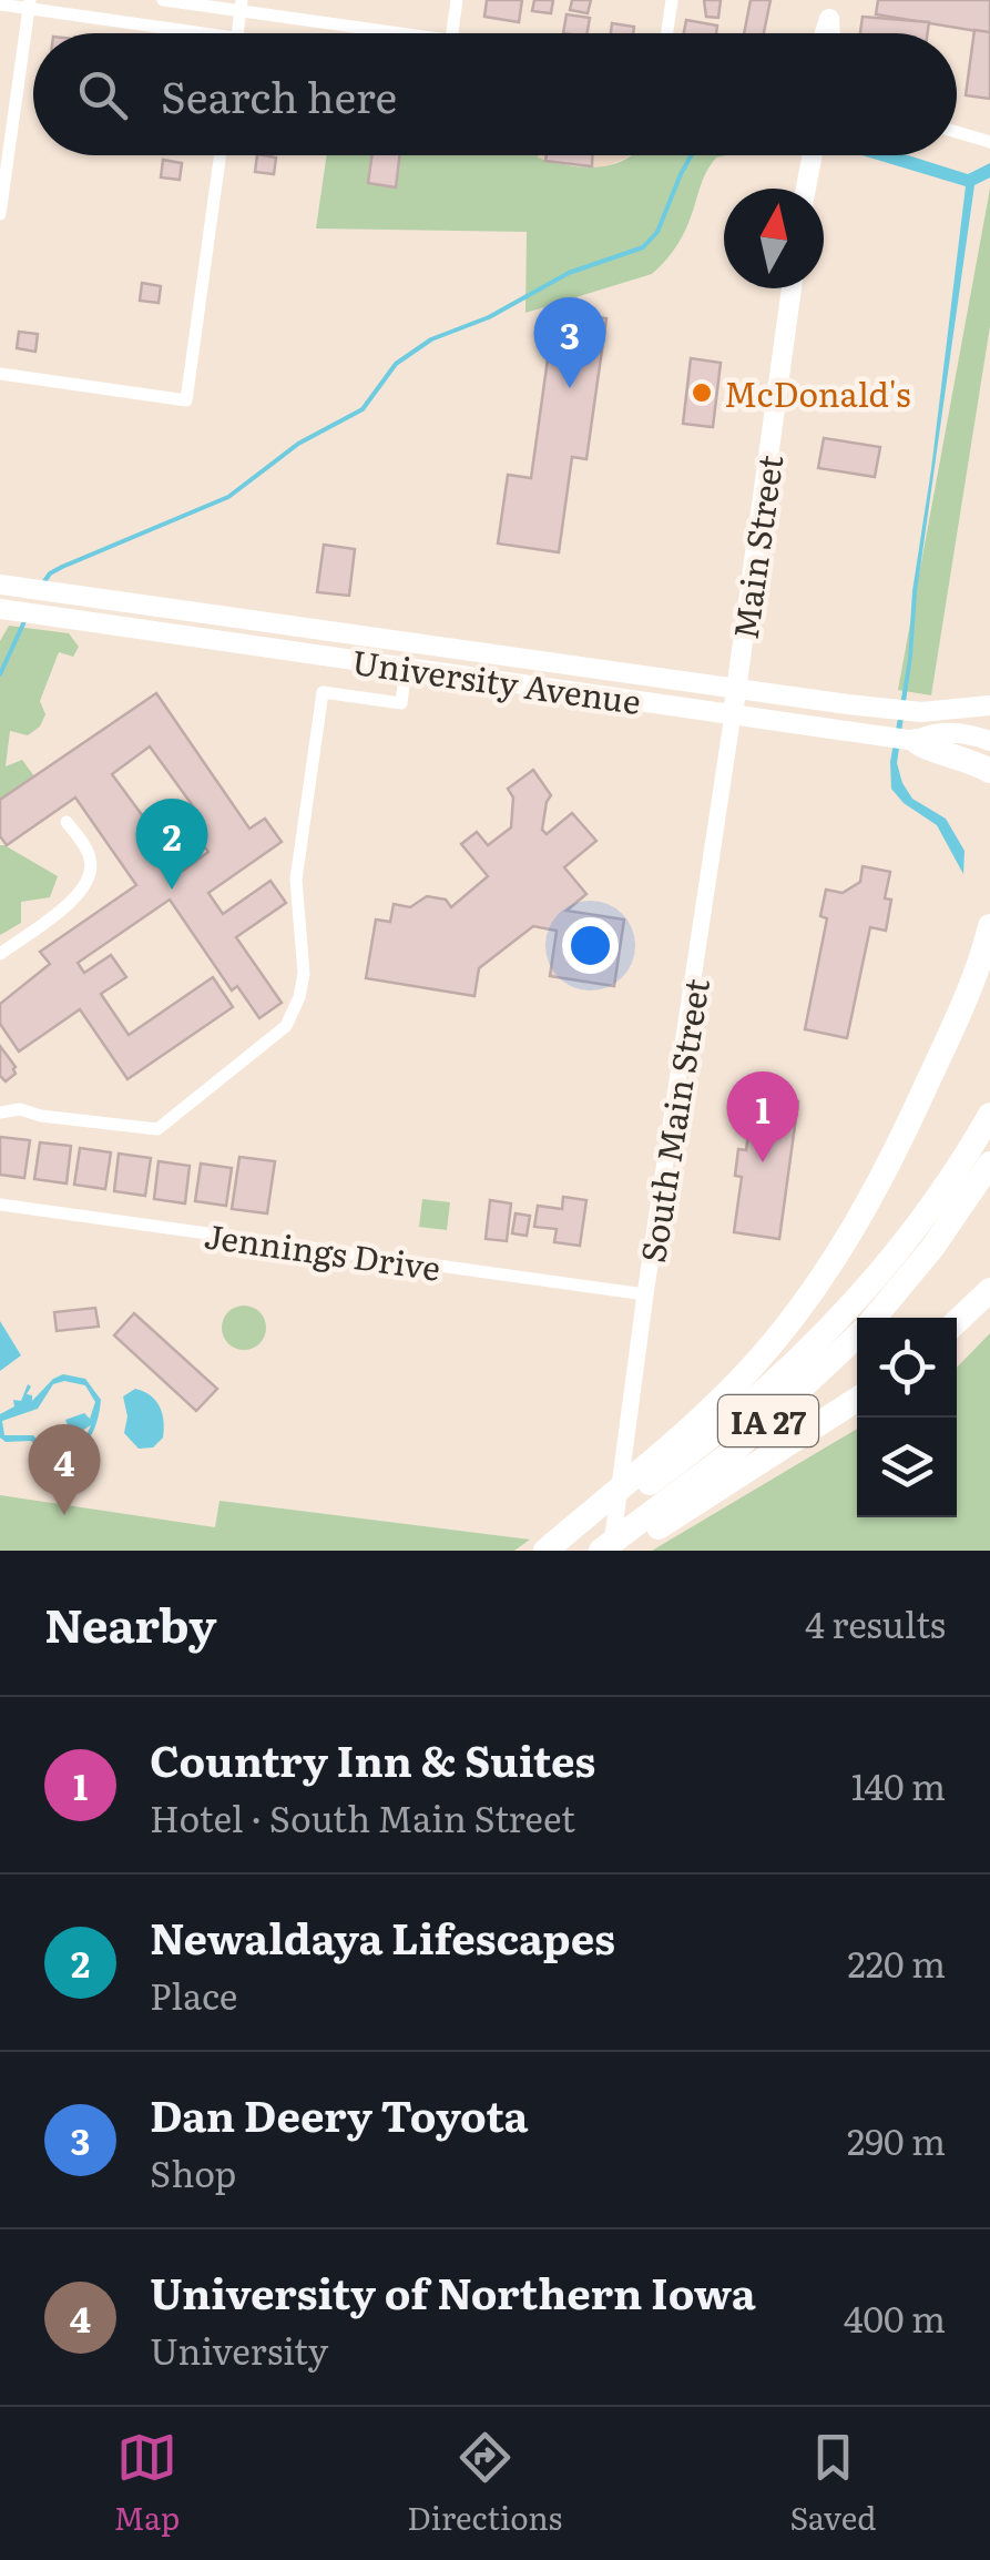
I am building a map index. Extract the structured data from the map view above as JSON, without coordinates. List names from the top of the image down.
{
  "streets": {
    "highway": ["IA 27"],
    "main road": ["Main Street", "University Avenue", "South Main Street"],
    "street": ["Jennings Drive"]
  },
  "crossings": [
    ["Main Street", "University Avenue"],
    ["Main Street", "South Main Street"],
    ["University Avenue", "South Main Street"],
    ["South Main Street", "Jennings Drive"]
  ],
  "places": ["McDonald's"],
  "north": "top",
  "page": {
    "search": "Search here",
    "pins": [
      "3",
      "2",
      "1",
      "4"
    ],
    "heading": ["Nearby", "4 results"],
    "list": [
      {
        "mark": "1",
        "name": "Country Inn & Suites",
        "note": "Hotel · South Main Street",
        "value": "140 m"
      },
      {
        "mark": "2",
        "name": "Newaldaya Lifescapes",
        "note": "Place",
        "value": "220 m"
      },
      {
        "mark": "3",
        "name": "Dan Deery Toyota",
        "note": "Shop",
        "value": "290 m"
      },
      {
        "mark": "4",
        "name": "University of Northern Iowa",
        "note": "University",
        "value": "400 m"
      }
    ],
    "nav": ["Map", "Directions", "Saved"]
  }
}
